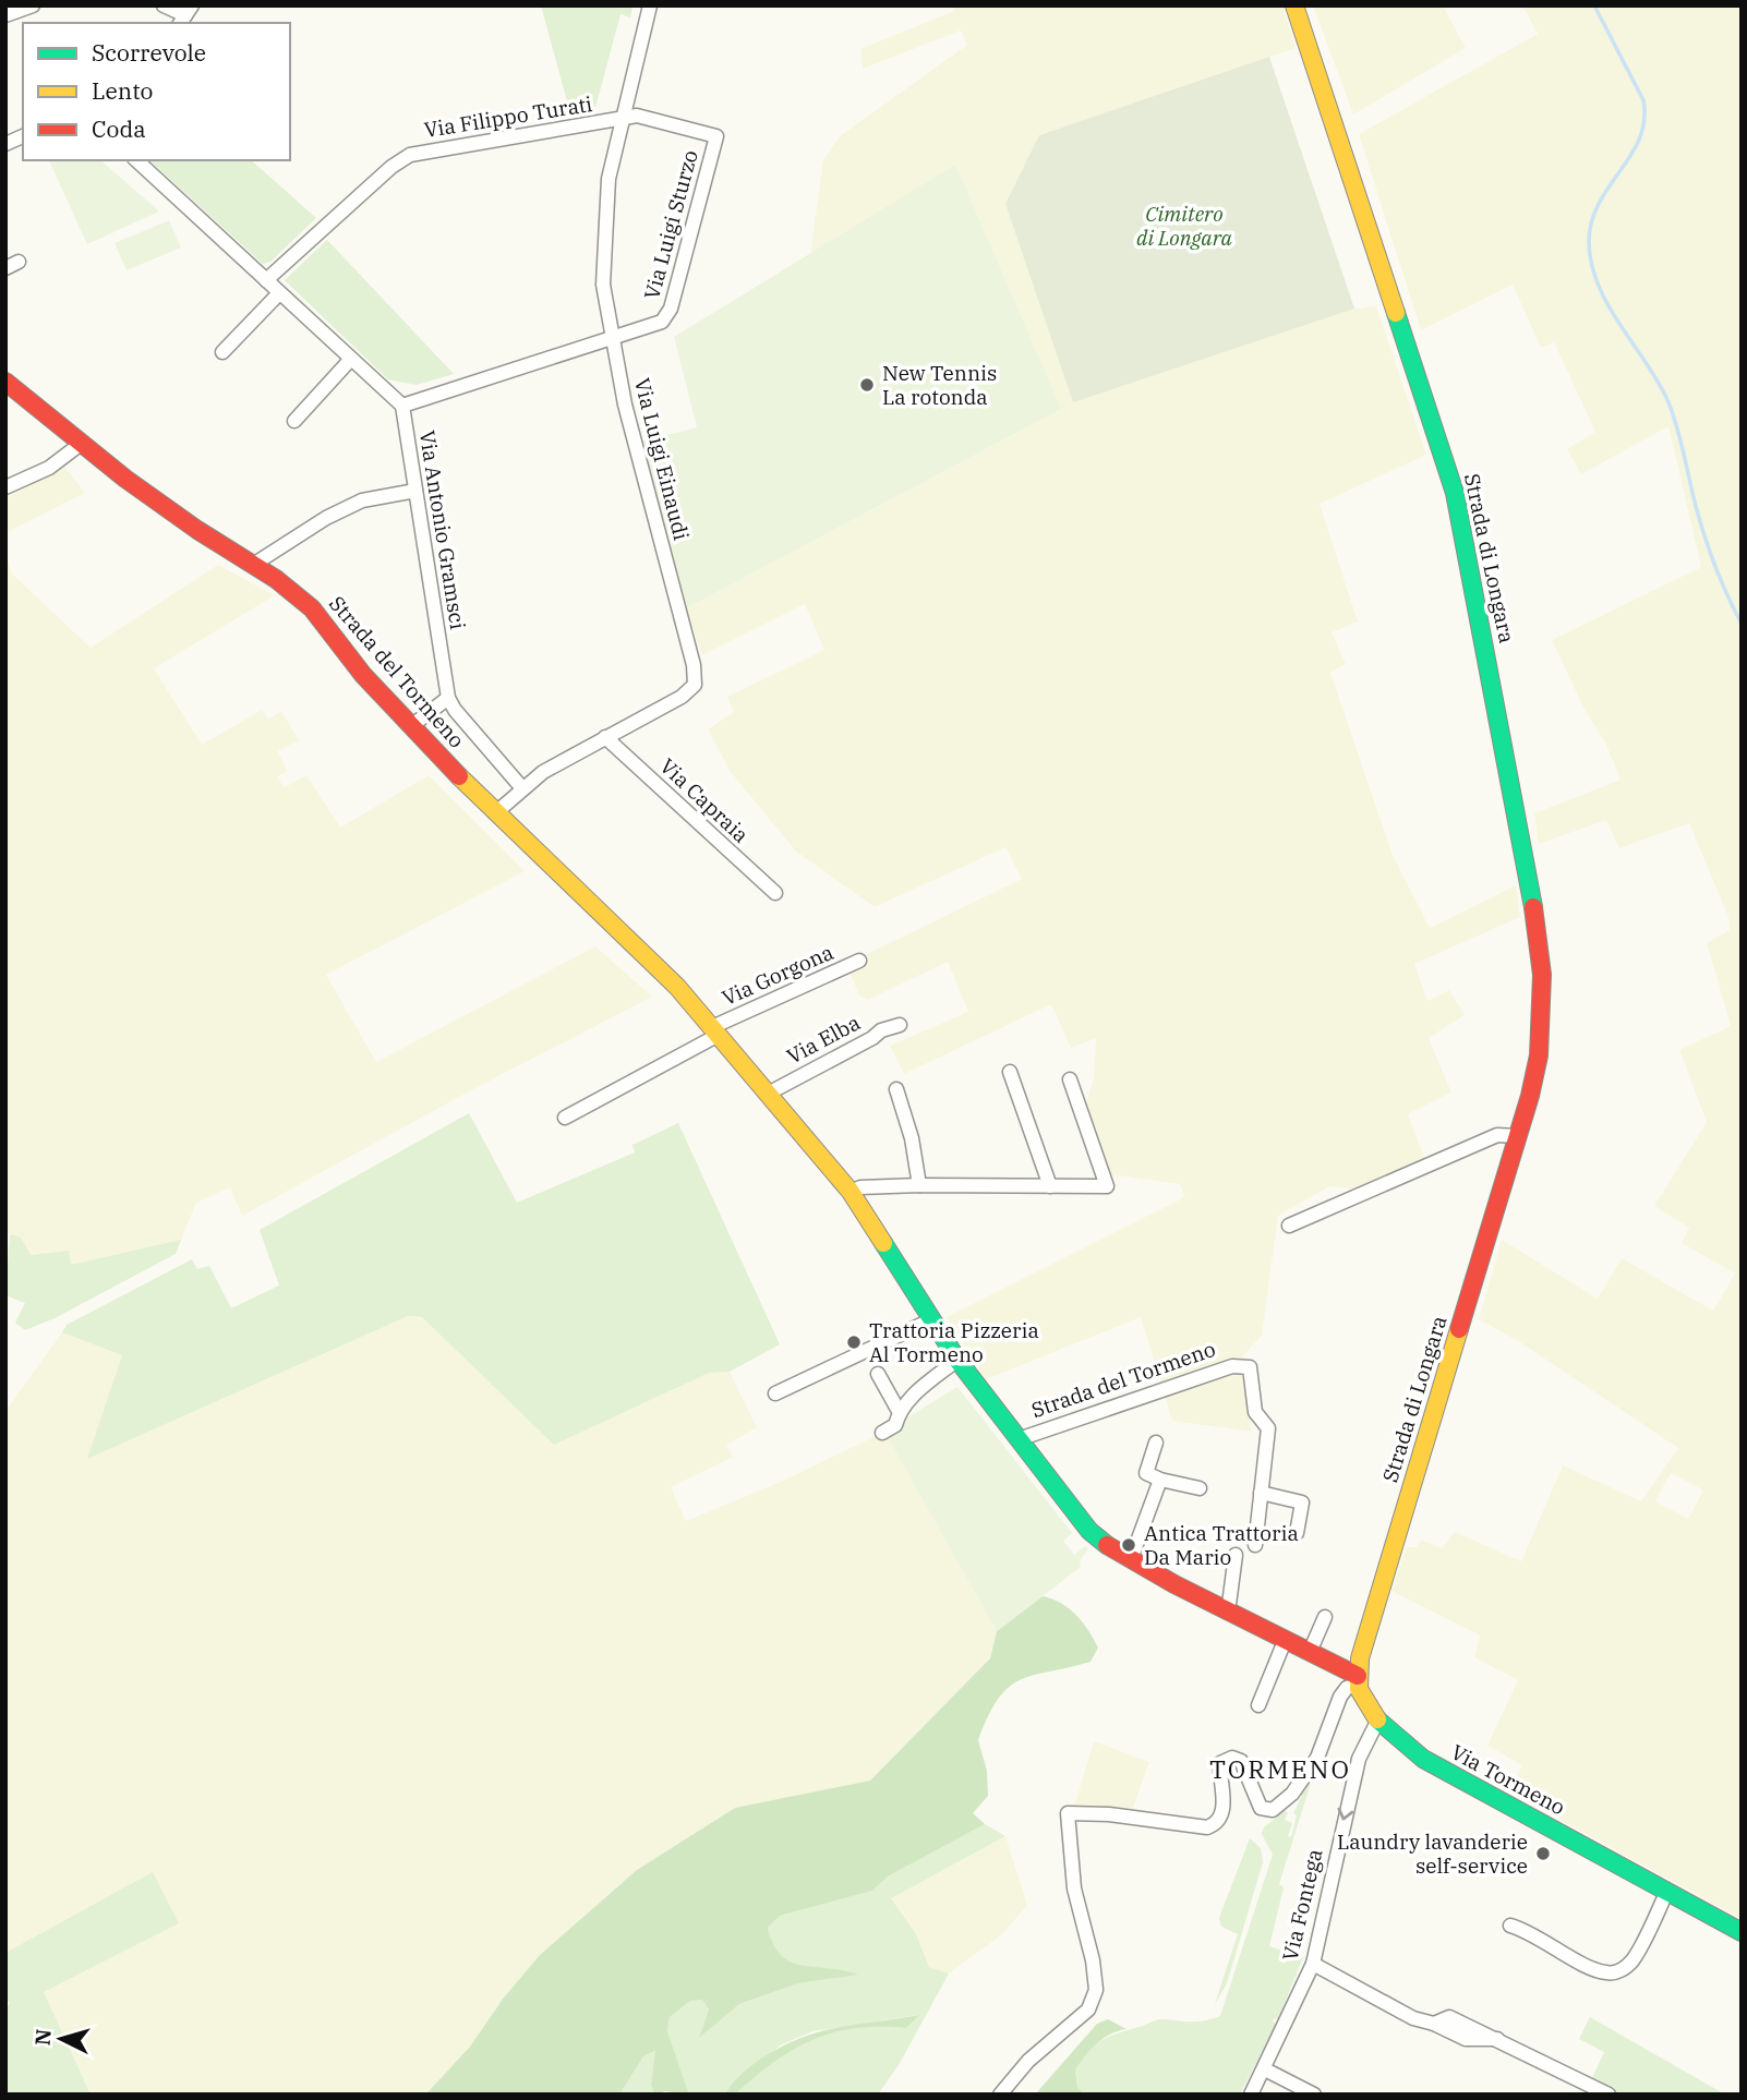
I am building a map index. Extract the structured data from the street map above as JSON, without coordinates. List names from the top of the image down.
{
  "streets": {
    "main road": ["Strada di Longara", "Strada del Tormeno", "Via Tormeno"],
    "street": [
      "Via Filippo Turati",
      "Via Luigi Sturzo",
      "Via Luigi Einaudi",
      "Via Antonio Gramsci",
      "Via Capraia",
      "Via Gorgona",
      "Via Elba",
      "Via Fontega"
    ]
  },
  "crossings": [
    ["Via Filippo Turati", "Via Luigi Sturzo"],
    ["Via Filippo Turati", "Via Luigi Einaudi"],
    ["Via Luigi Sturzo", "Via Luigi Einaudi"],
    ["Via Luigi Sturzo", "Via Antonio Gramsci"],
    ["Via Luigi Einaudi", "Via Antonio Gramsci"],
    ["Via Luigi Einaudi", "Strada del Tormeno"],
    ["Via Luigi Einaudi", "Via Capraia"],
    ["Strada di Longara", "Strada del Tormeno"],
    ["Strada di Longara", "Via Tormeno"],
    ["Strada del Tormeno", "Via Gorgona"],
    ["Strada del Tormeno", "Via Elba"],
    ["Strada del Tormeno", "Via Tormeno"],
    ["Via Tormeno", "Via Fontega"]
  ],
  "one_way": ["Via Fontega"],
  "districts": ["TORMENO"],
  "parks": ["Cimitero di Longara"],
  "places": [
    "New Tennis La rotonda",
    "Trattoria Pizzeria Al Tormeno",
    "Antica Trattoria Da Mario",
    "Laundry lavanderie self-service"
  ],
  "legend": ["Scorrevole", "Lento", "Coda"],
  "north": "left"
}
